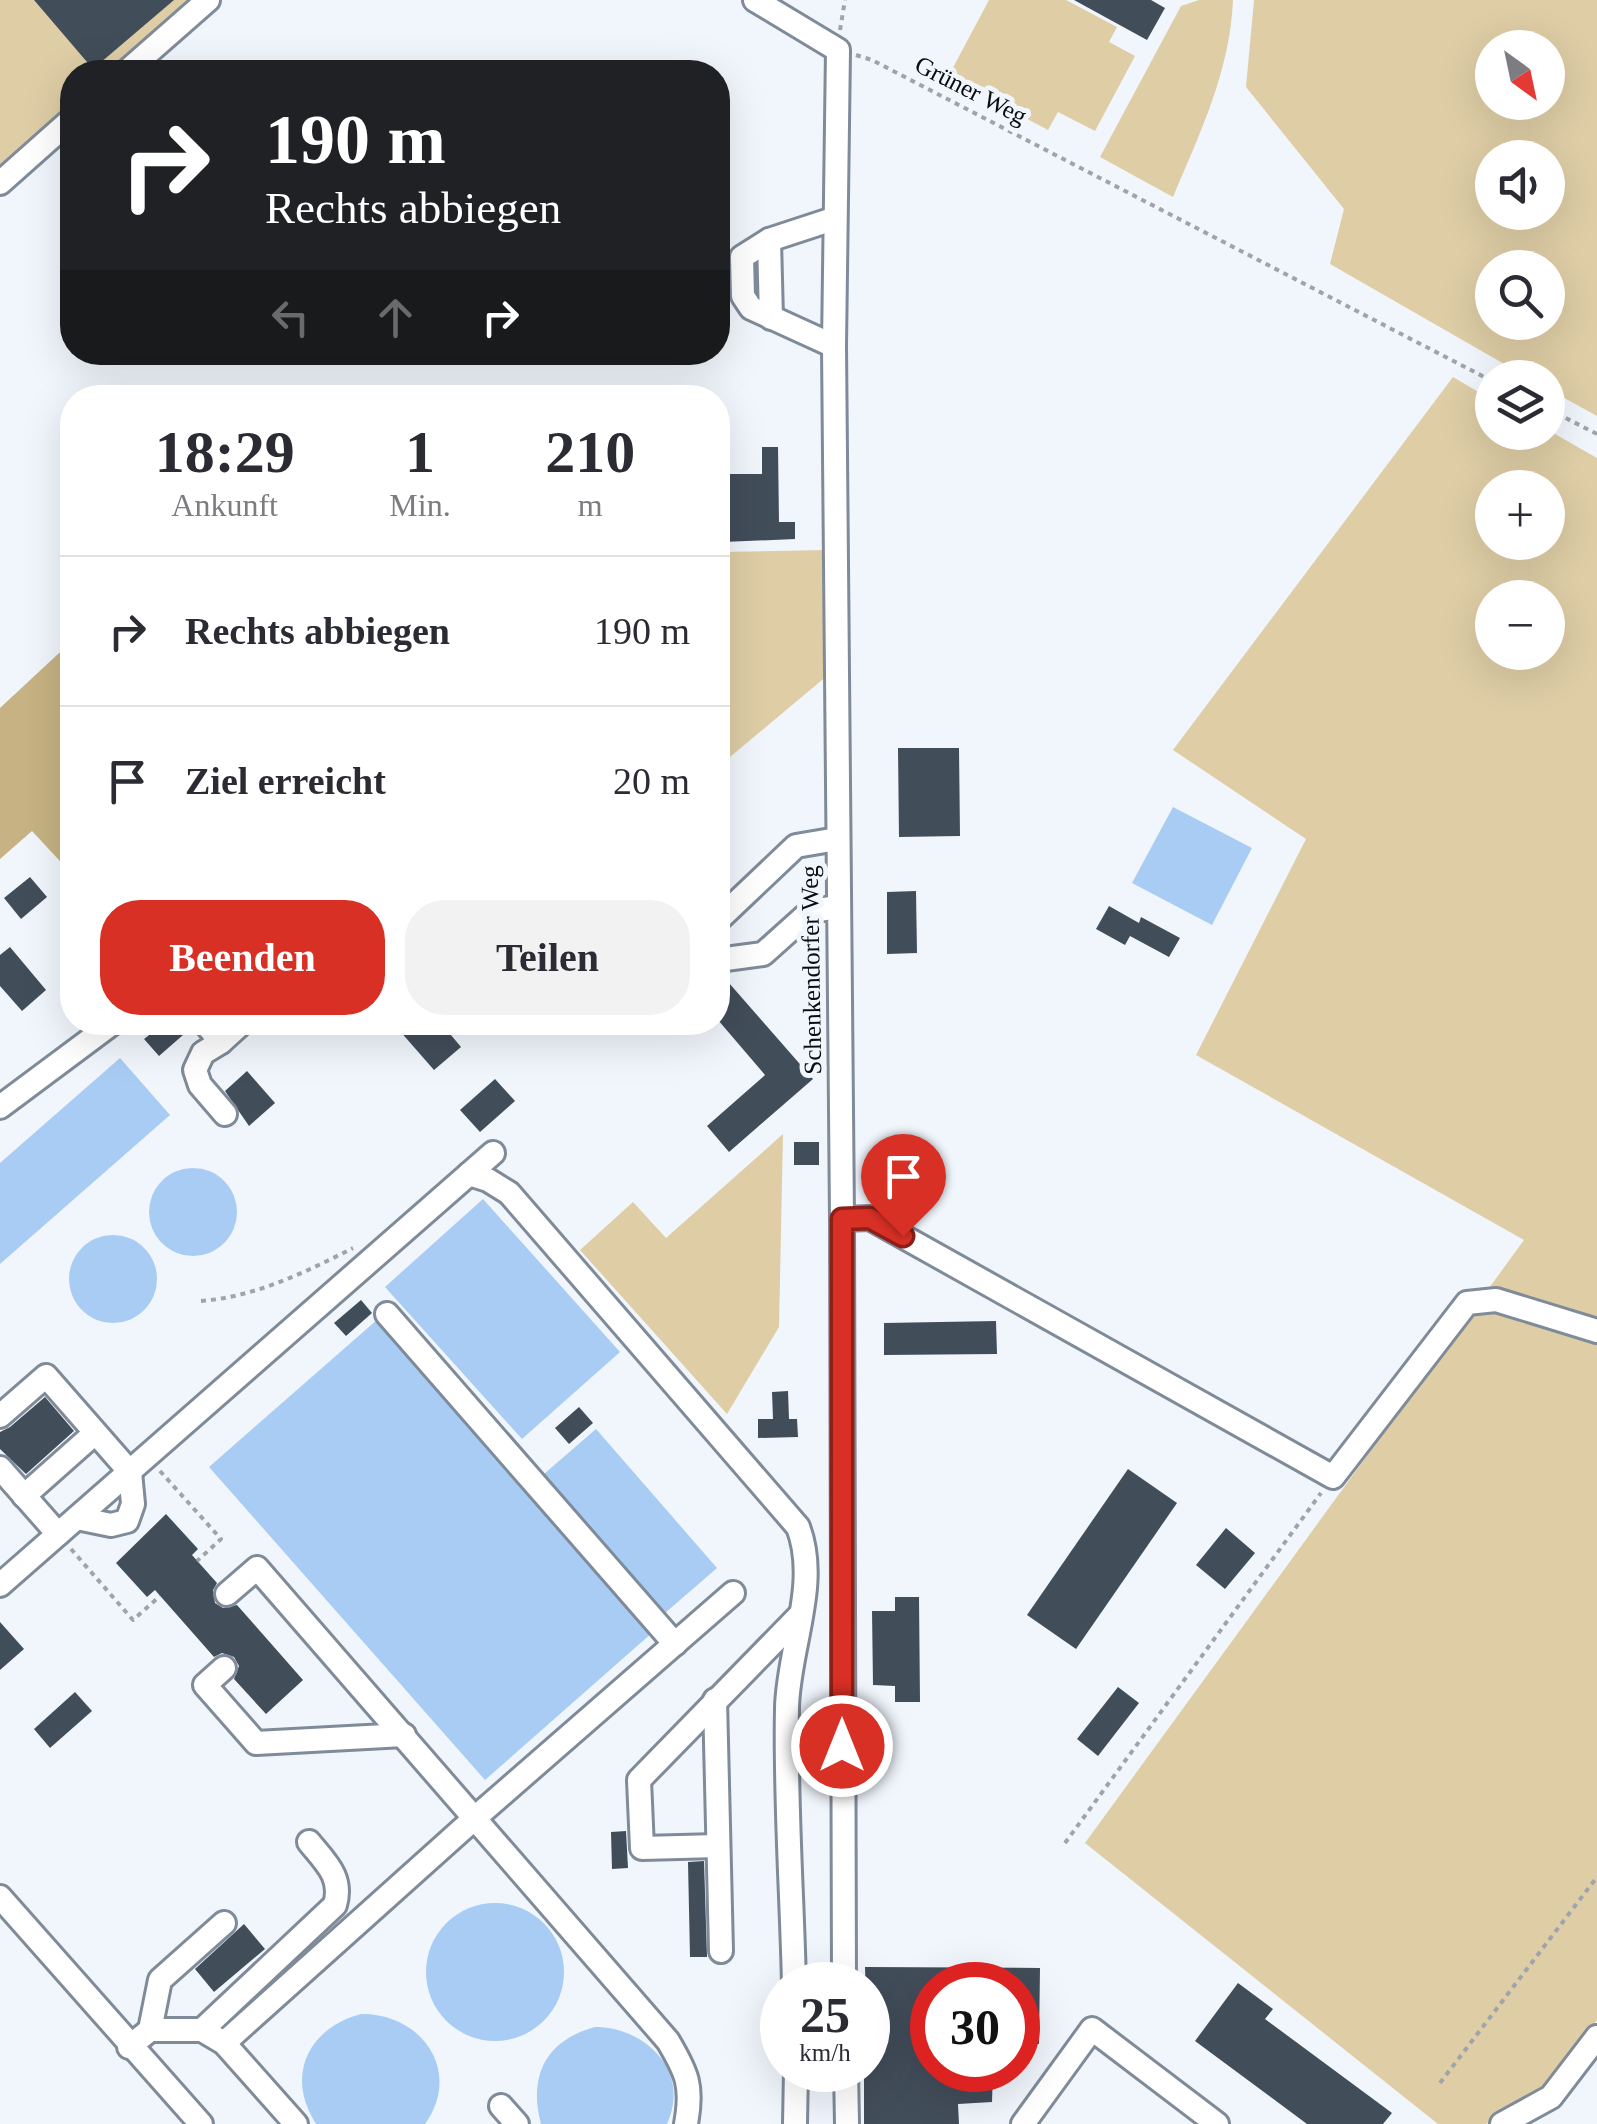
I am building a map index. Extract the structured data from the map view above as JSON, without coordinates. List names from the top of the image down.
{
  "streets": {
    "street": ["Schenkendorfer Weg"],
    "path": ["Grüner Weg"]
  },
  "crossings": [
    ["Grüner Weg", "Schenkendorfer Weg"]
  ],
  "north": "bottom right",
  "page": {
    "map_buttons": ["+", "−"],
    "turn": ["190 m", "Rechts abbiegen"],
    "eta": [
      "18:29",
      "Ankunft",
      "1",
      "Min.",
      "210",
      "m"
    ],
    "list": [
      {
        "name": "Rechts abbiegen",
        "value": "190 m"
      },
      {
        "name": "Ziel erreicht",
        "value": "20 m"
      }
    ],
    "buttons": ["Beenden", "Teilen"],
    "speed": "25 km/h",
    "limit": "30"
  }
}
